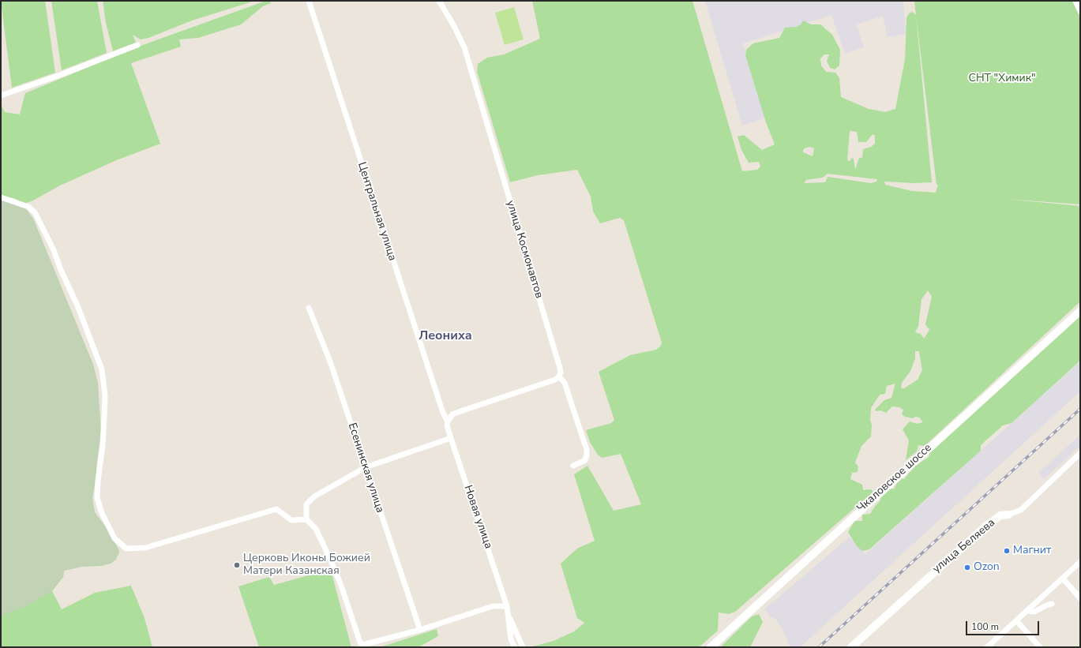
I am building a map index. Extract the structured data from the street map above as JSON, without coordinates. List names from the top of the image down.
{
  "streets": {
    "street": [
      "Центральная улица",
      "улица Космонавтов",
      "Есенинская улица",
      "Чкаловское шоссе",
      "Новая улица",
      "улица Беляева"
    ]
  },
  "crossings": [
    ["Центральная улица", "Новая улица"]
  ],
  "districts": ["Леониха"],
  "parks": ["СНТ \"Химик\""],
  "places": ["Магнит", "Церковь Иконы Божией Матери Казанская", "Ozon"],
  "scale_bar": "100 m"
}
